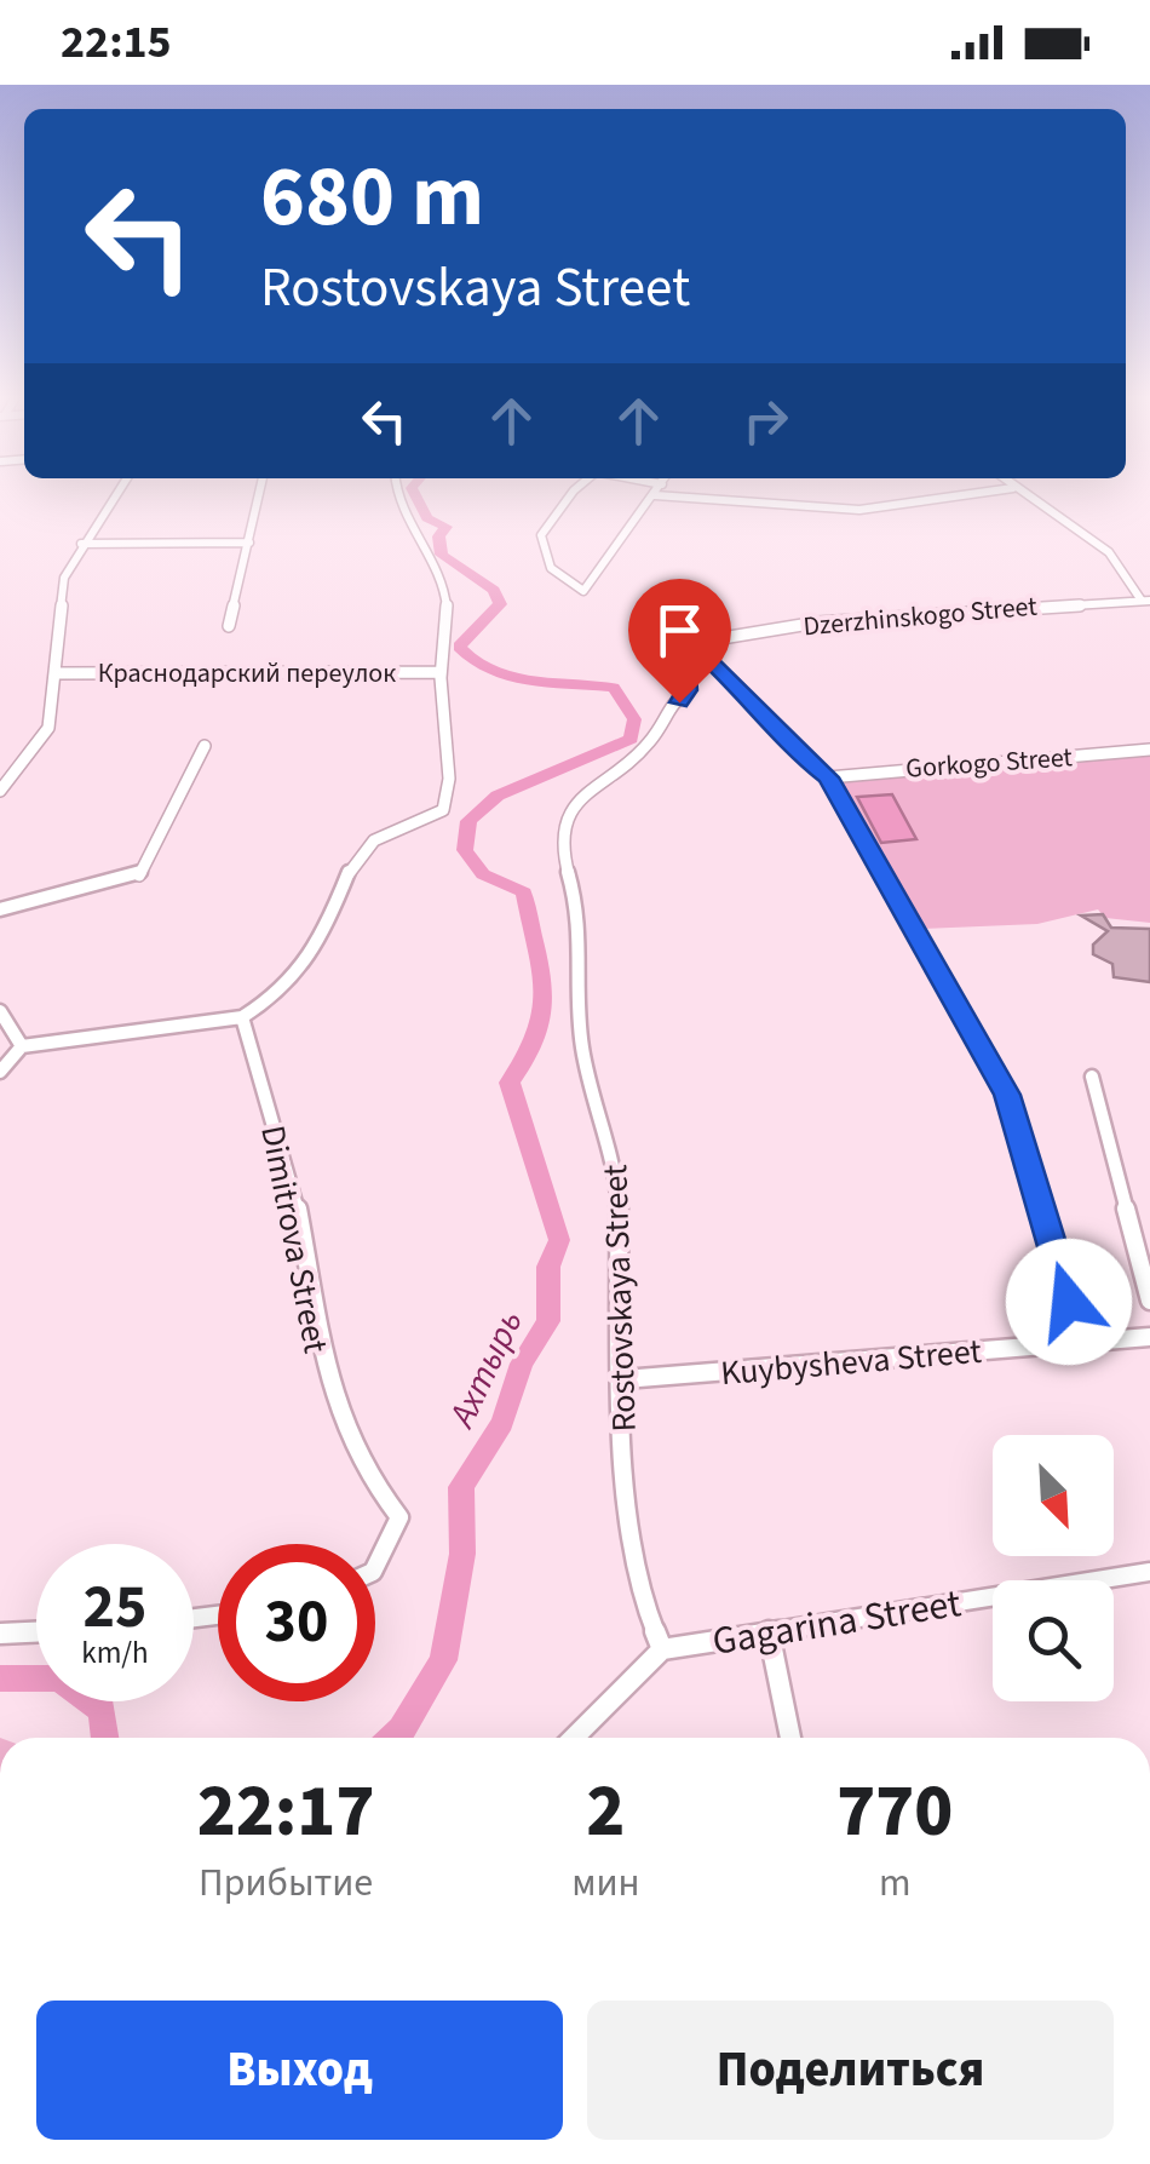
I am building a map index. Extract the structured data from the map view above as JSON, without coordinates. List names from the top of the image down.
{
  "streets": {
    "street": [
      "Dzerzhinskogo Street",
      "Краснодарский переулок",
      "Gorkogo Street",
      "Dimitrova Street",
      "Rostovskaya Street",
      "Kuybysheva Street",
      "Gagarina Street"
    ]
  },
  "crossings": [
    ["Dzerzhinskogo Street", "Rostovskaya Street"],
    ["Rostovskaya Street", "Kuybysheva Street"],
    ["Rostovskaya Street", "Gagarina Street"]
  ],
  "water": ["Ахтырь"],
  "north": "bottom right",
  "page": {
    "status": "22:15",
    "turn": ["680 m", "Rostovskaya Street"],
    "speed": "25 km/h",
    "limit": "30",
    "eta": [
      "22:17",
      "Прибытие",
      "2",
      "мин",
      "770",
      "m"
    ],
    "buttons": ["Выход", "Поделиться"]
  }
}
